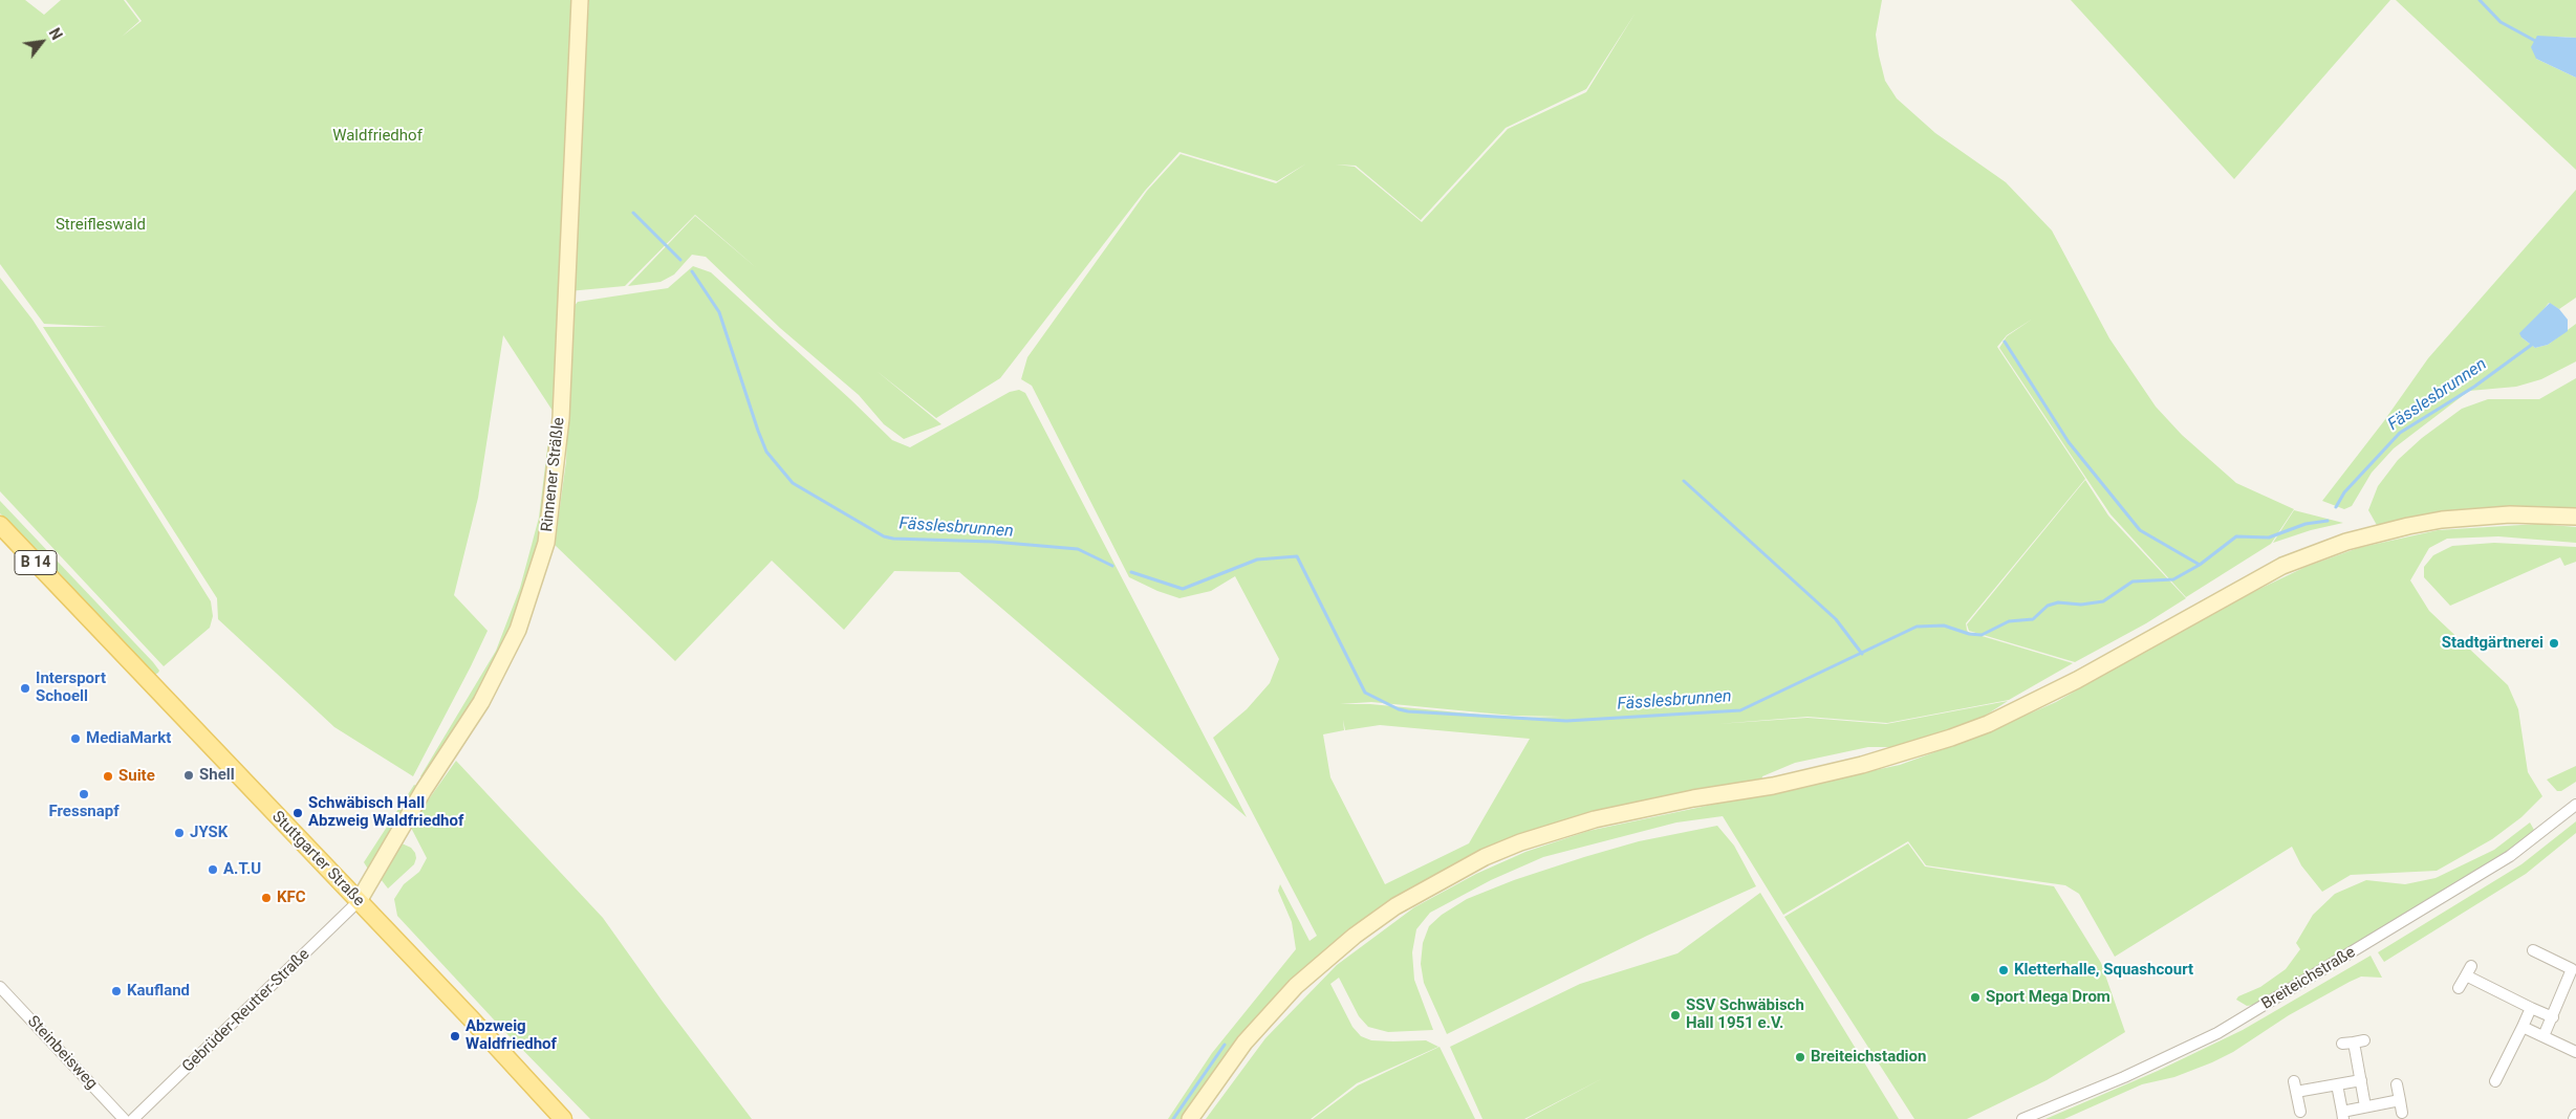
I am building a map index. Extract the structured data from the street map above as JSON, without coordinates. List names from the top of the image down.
{
  "streets": {
    "main road": ["Rinnener Sträßle", "B 14", "Stuttgarter Straße"],
    "street": ["Breiteichstraße", "Gebrüder-Reutter-Straße", "Steinbeisweg"]
  },
  "crossings": [
    ["Rinnener Sträßle", "Stuttgarter Straße"],
    ["Rinnener Sträßle", "Gebrüder-Reutter-Straße"],
    ["Stuttgarter Straße", "Gebrüder-Reutter-Straße"]
  ],
  "water": ["Fässlesbrunnen"],
  "parks": ["Waldfriedhof", "Streifleswald"],
  "places": [
    "Stadtgärtnerei",
    "Intersport Schoell",
    "MediaMarkt",
    "Shell",
    "Suite",
    "Fressnapf",
    "Schwäbisch Hall Abzweig Waldfriedhof",
    "JYSK",
    "A.T.U",
    "KFC",
    "Kletterhalle, Squashcourt",
    "Kaufland",
    "Sport Mega Drom",
    "SSV Schwäbisch Hall 1951 e.V.",
    "Abzweig Waldfriedhof",
    "Breiteichstadion"
  ],
  "north": "top right"
}
